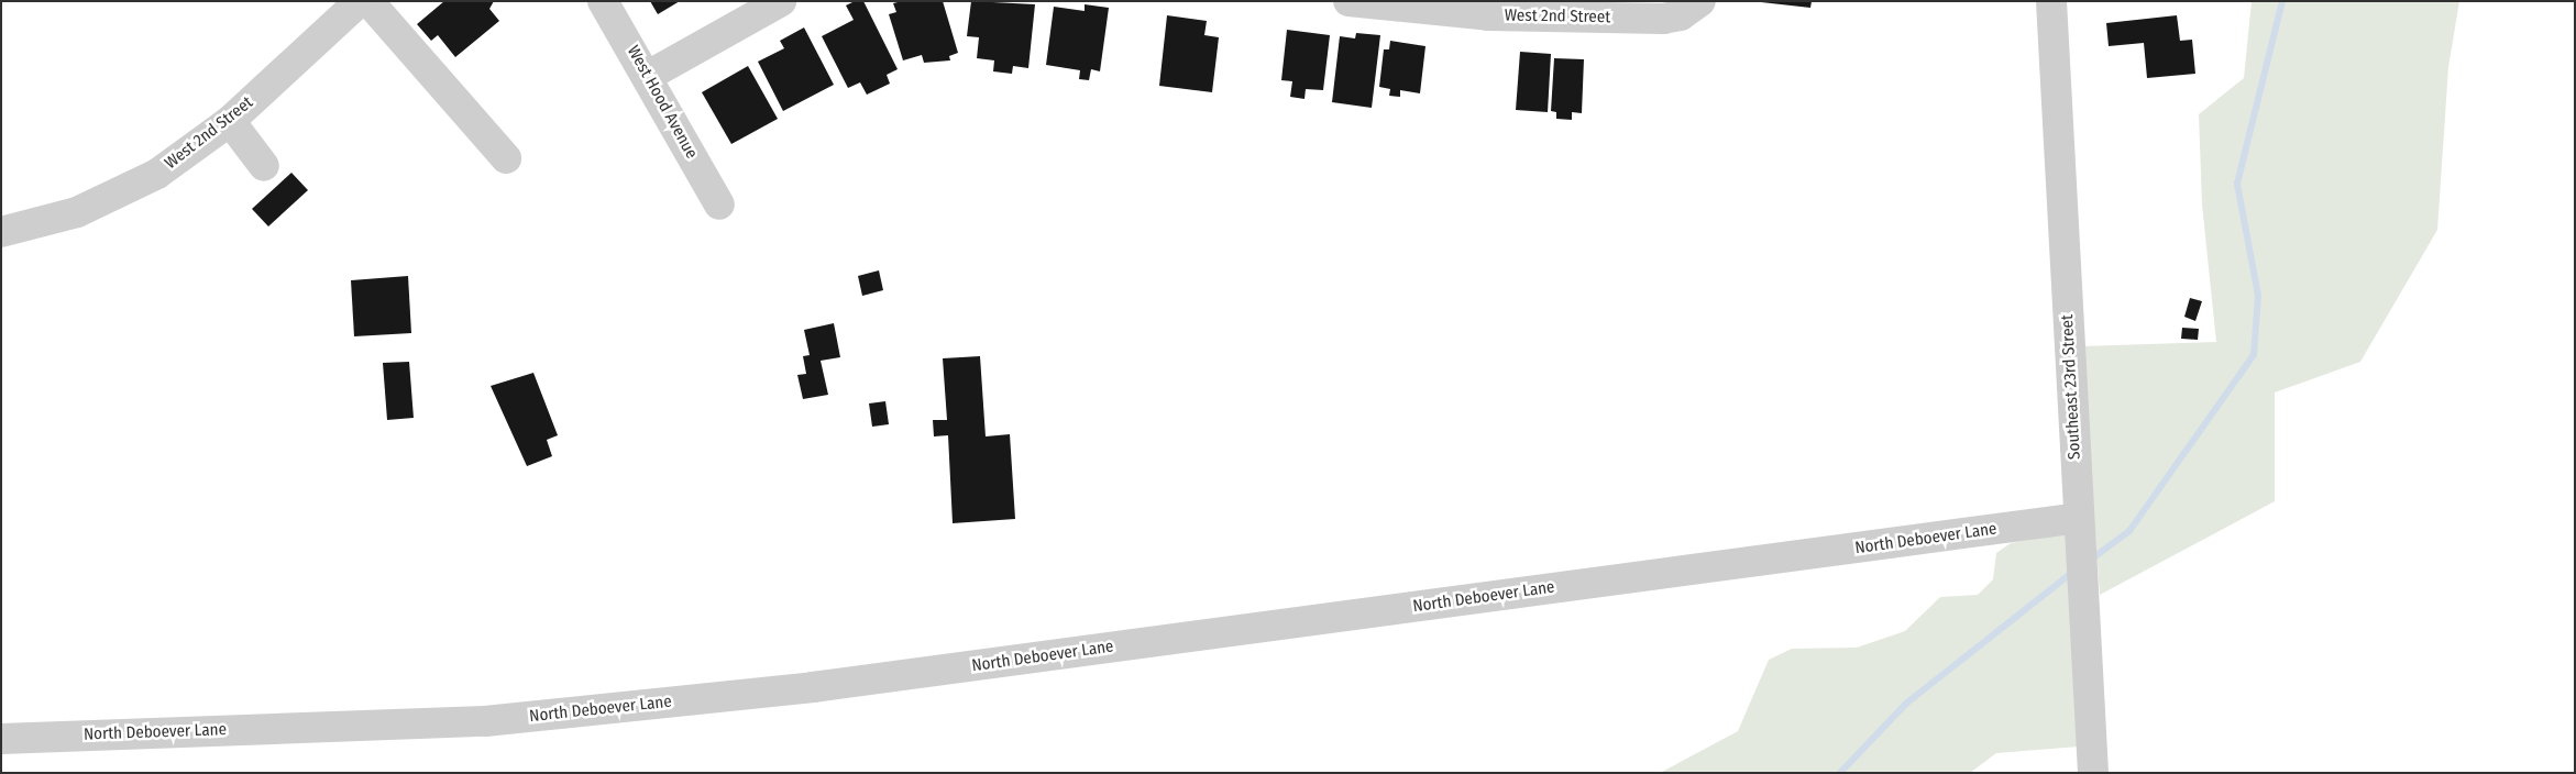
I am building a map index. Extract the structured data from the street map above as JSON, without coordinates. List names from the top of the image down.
{
  "streets": {
    "street": [
      "West 2nd Street",
      "West Hood Avenue",
      "Southeast 23rd Street",
      "North Deboever Lane"
    ]
  },
  "crossings": [
    ["Southeast 23rd Street", "North Deboever Lane"]
  ]
}
